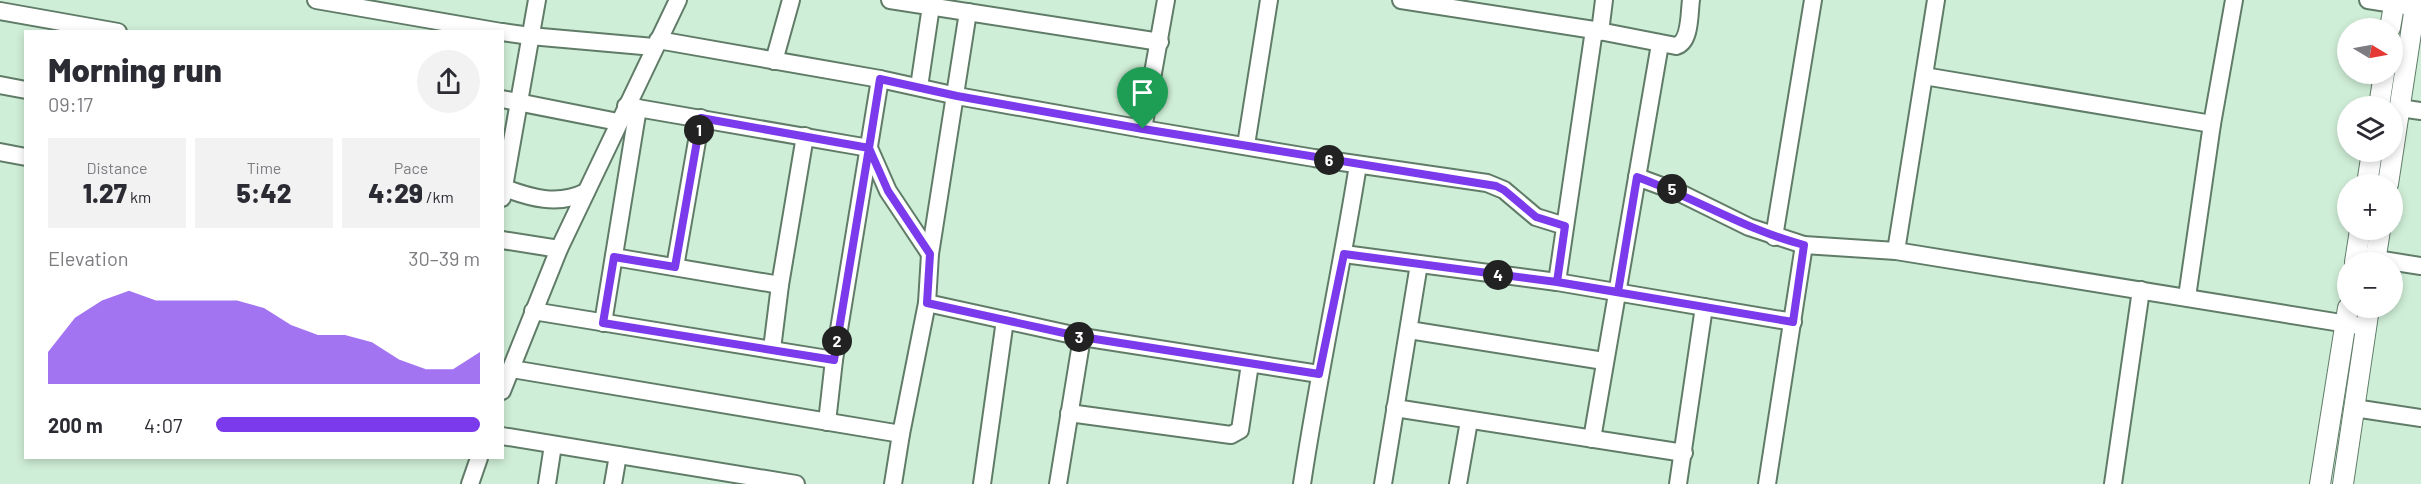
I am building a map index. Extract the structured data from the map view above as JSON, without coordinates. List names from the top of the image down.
{
  "north": "right",
  "page": {
    "map_buttons": ["+", "−"],
    "heading": ["Morning run", "09:17"],
    "pins": [
      "1",
      "6",
      "5",
      "4",
      "3",
      "2"
    ],
    "stats": [
      ["Distance", "1.27 km"],
      ["Time", "5:42"],
      ["Pace", "4:29 /km"]
    ],
    "chart": ["Elevation", "30–39 m"],
    "list": [
      {
        "name": "200 m",
        "note": "4:07"
      }
    ]
  }
}
